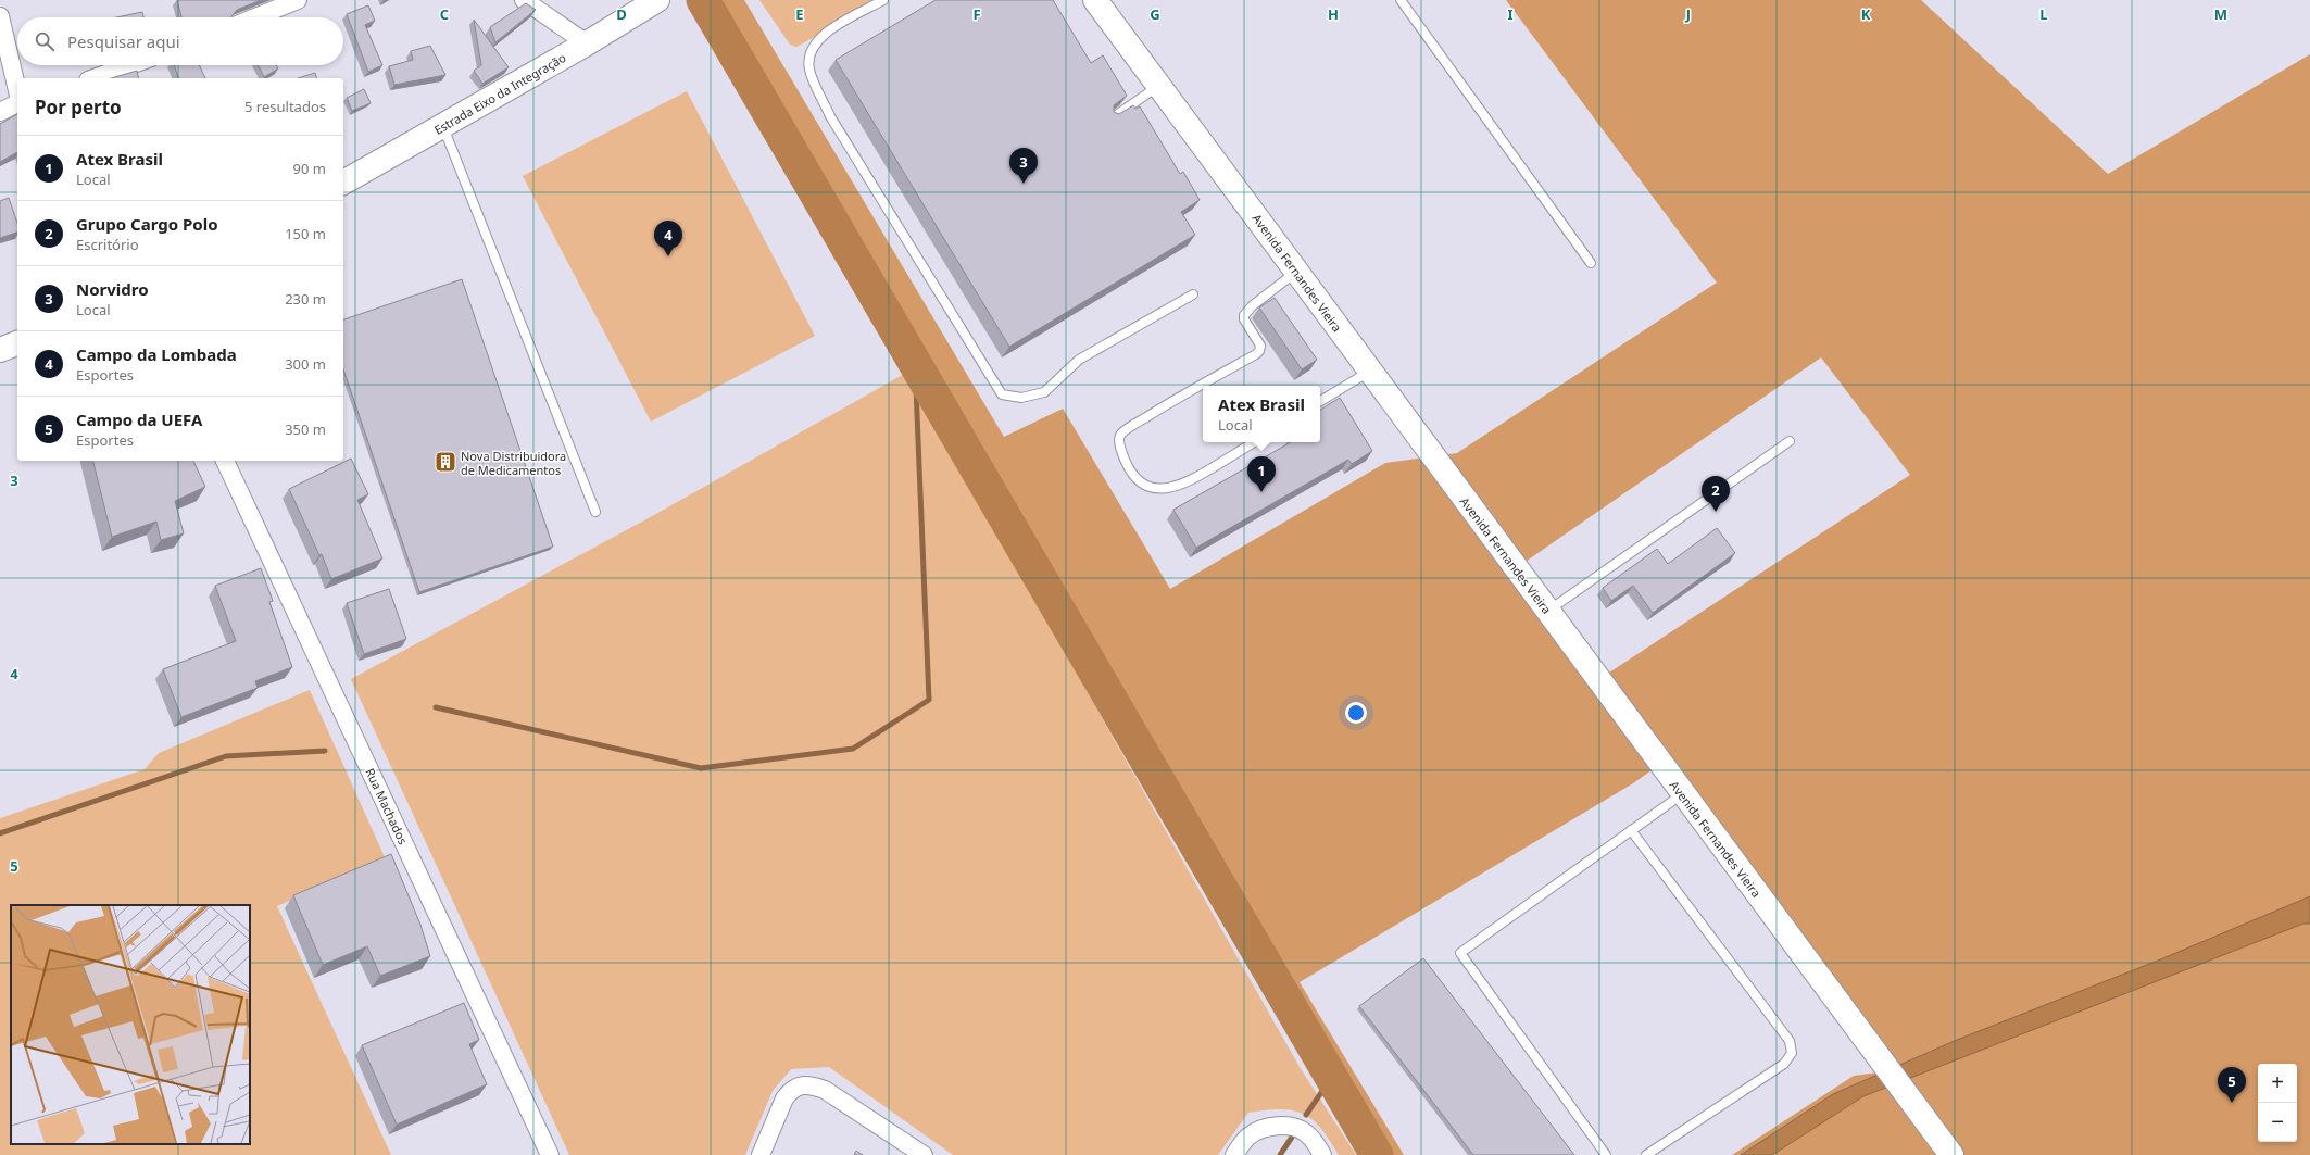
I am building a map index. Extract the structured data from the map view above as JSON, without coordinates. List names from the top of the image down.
{
  "streets": {
    "main road": ["Estrada Eixo da Integração", "Avenida Fernandes Vieira"],
    "street": ["Rua Machados"]
  },
  "places": {
    "building": ["Nova Distribuidora de Medicamentos"]
  },
  "page": {
    "search": "Pesquisar aqui",
    "heading": ["Por perto", "5 resultados"],
    "list": [
      {
        "mark": "1",
        "name": "Atex Brasil",
        "note": "Local",
        "value": "90 m"
      },
      {
        "mark": "2",
        "name": "Grupo Cargo Polo",
        "note": "Escritório",
        "value": "150 m"
      },
      {
        "mark": "3",
        "name": "Norvidro",
        "note": "Local",
        "value": "230 m"
      },
      {
        "mark": "4",
        "name": "Campo da Lombada",
        "note": "Esportes",
        "value": "300 m"
      },
      {
        "mark": "5",
        "name": "Campo da UEFA",
        "note": "Esportes",
        "value": "350 m"
      }
    ],
    "pins": [
      "3",
      "4",
      "1",
      "2",
      "5"
    ],
    "popup": ["Atex Brasil", "Local"],
    "map_buttons": ["+", "−"]
  },
  "grid": {
    "columns": [
      "C",
      "D",
      "E",
      "F",
      "G",
      "H",
      "I",
      "J",
      "K",
      "L",
      "M"
    ],
    "rows": ["3", "4", "5"]
  }
}
